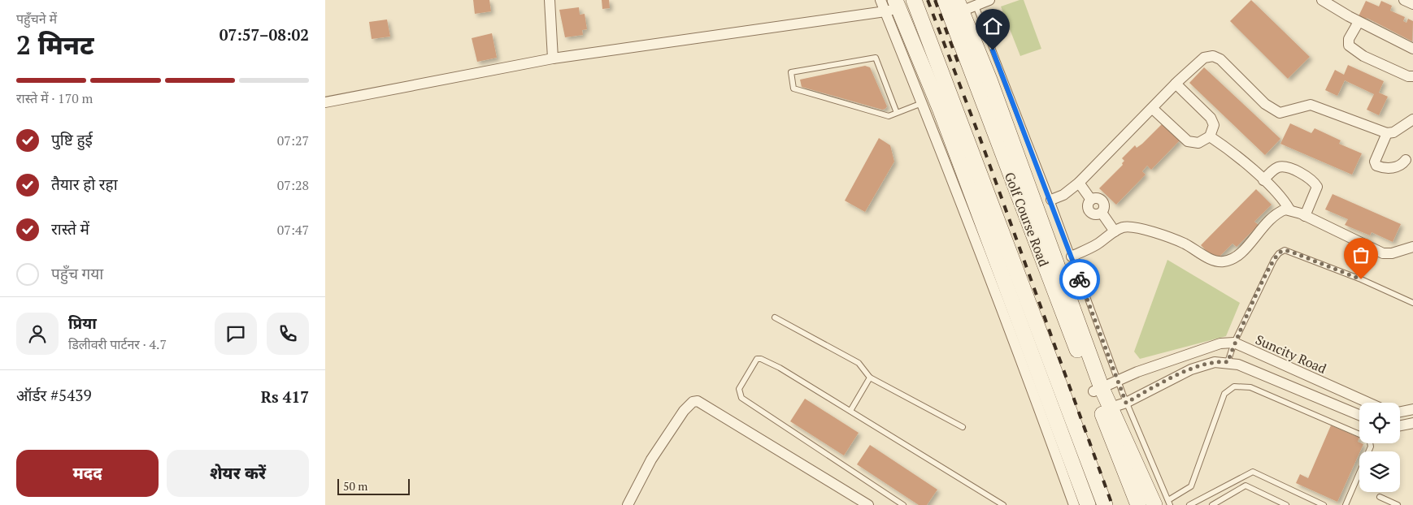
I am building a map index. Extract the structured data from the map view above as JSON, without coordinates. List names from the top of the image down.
{
  "streets": {
    "main road": ["Golf Course Road"],
    "street": ["Suncity Road"]
  },
  "crossings": [
    ["Golf Course Road", "Suncity Road"]
  ],
  "scale_bar": "50 m",
  "page": {
    "heading": ["2 मिनट", "पहुँचने में", "07:57–08:02"],
    "panel": [
      "प्रिया",
      "डिलीवरी पार्टनर · 4.7",
      "ऑर्डर #5439",
      "Rs 417"
    ],
    "bar": "रास्ते में · 170 m",
    "list": [
      ["पुष्टि हुई", "07:27"],
      ["तैयार हो रहा", "07:28"],
      ["रास्ते में", "07:47"],
      "पहुँच गया"
    ],
    "buttons": ["मदद", "शेयर करें"],
    "scale": "50 m"
  }
}
